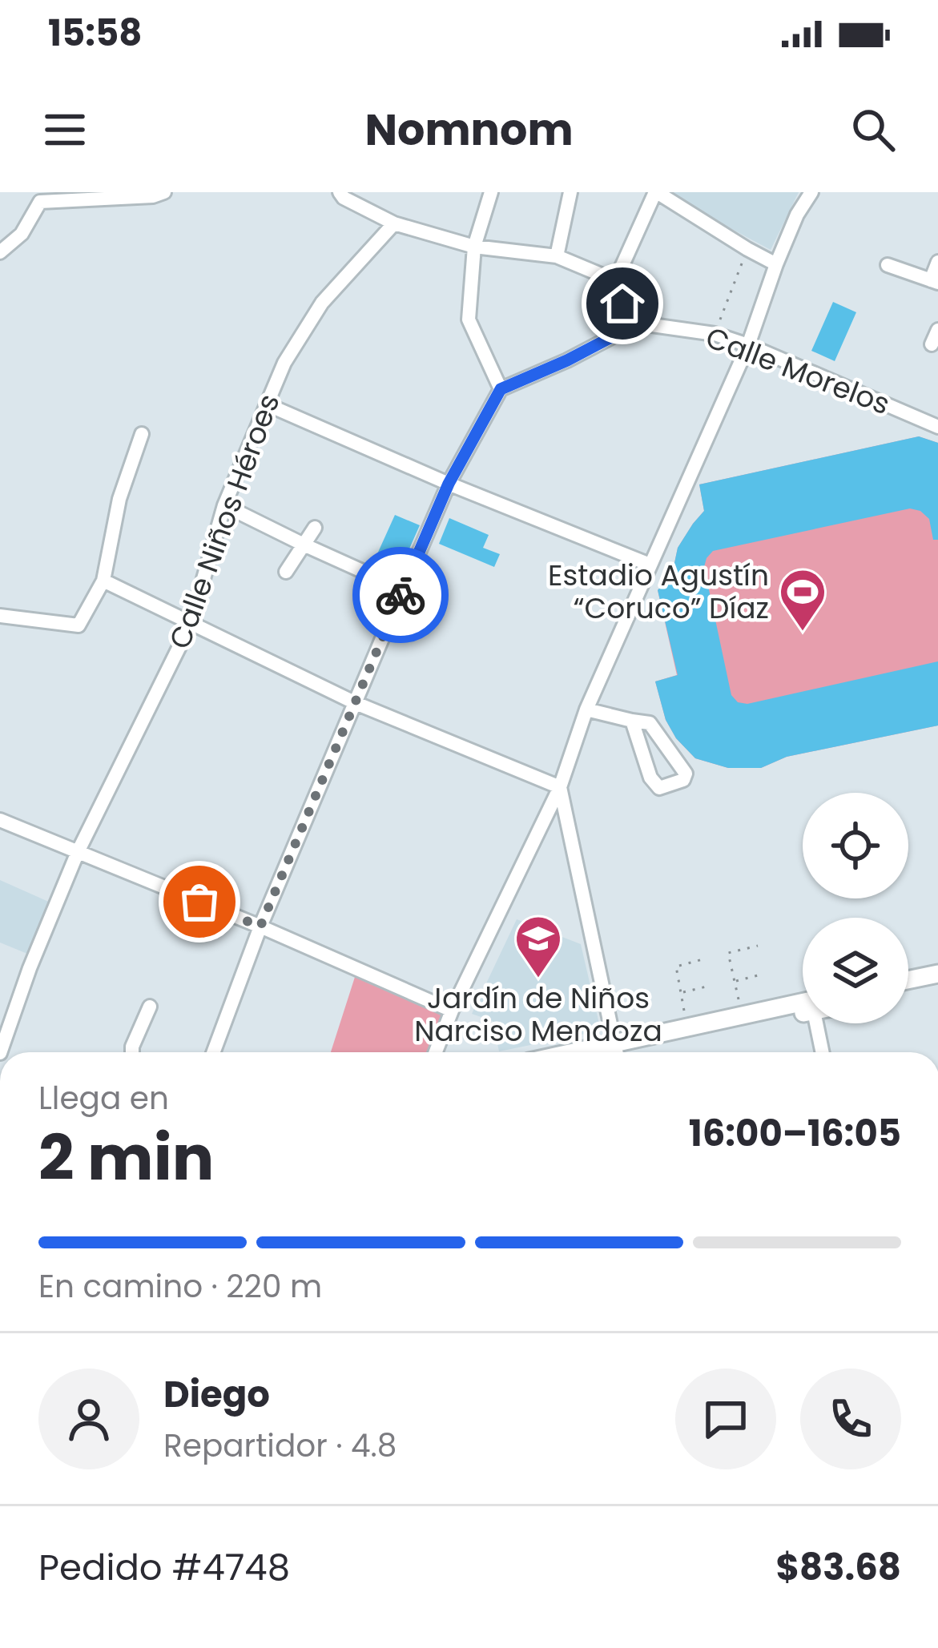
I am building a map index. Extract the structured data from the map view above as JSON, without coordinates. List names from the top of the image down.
{
  "streets": {
    "street": ["Calle Morelos", "Calle Niños Héroes"]
  },
  "places": {
    "sports": ["Estadio Agustín “Coruco” Díaz"],
    "school or university": ["Jardín de Niños Narciso Mendoza"]
  },
  "page": {
    "status": "15:58",
    "header": "Nomnom",
    "heading": ["2 min", "Llega en", "16:00–16:05"],
    "panel": [
      "Diego",
      "Repartidor · 4.8",
      "Pedido #4748",
      "$83.68"
    ],
    "bar": "En camino · 220 m"
  }
}
